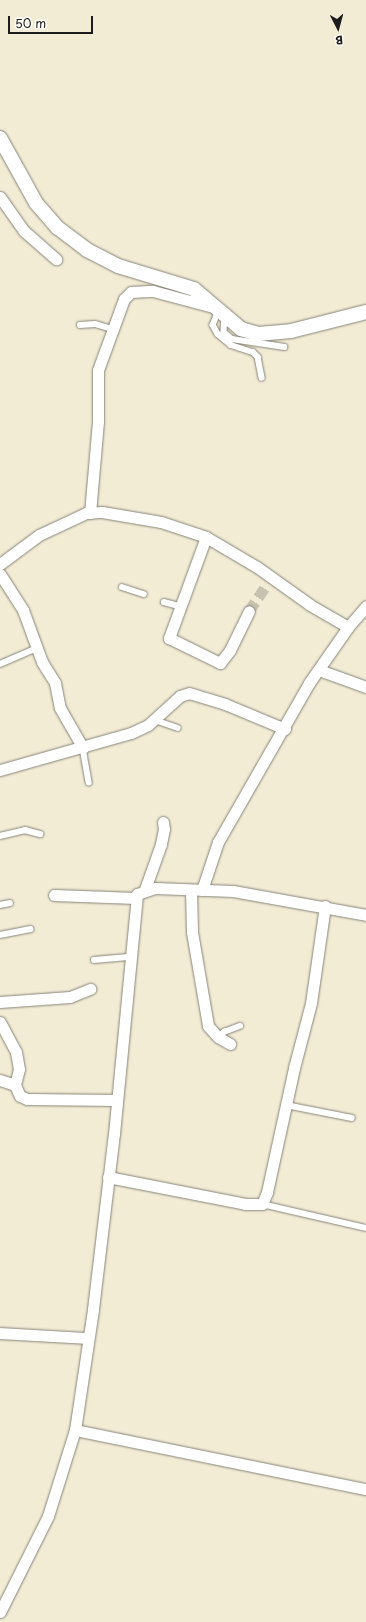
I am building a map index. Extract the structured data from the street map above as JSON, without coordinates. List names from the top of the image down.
{
  "scale_bar": "50 m",
  "north": "bottom"
}
